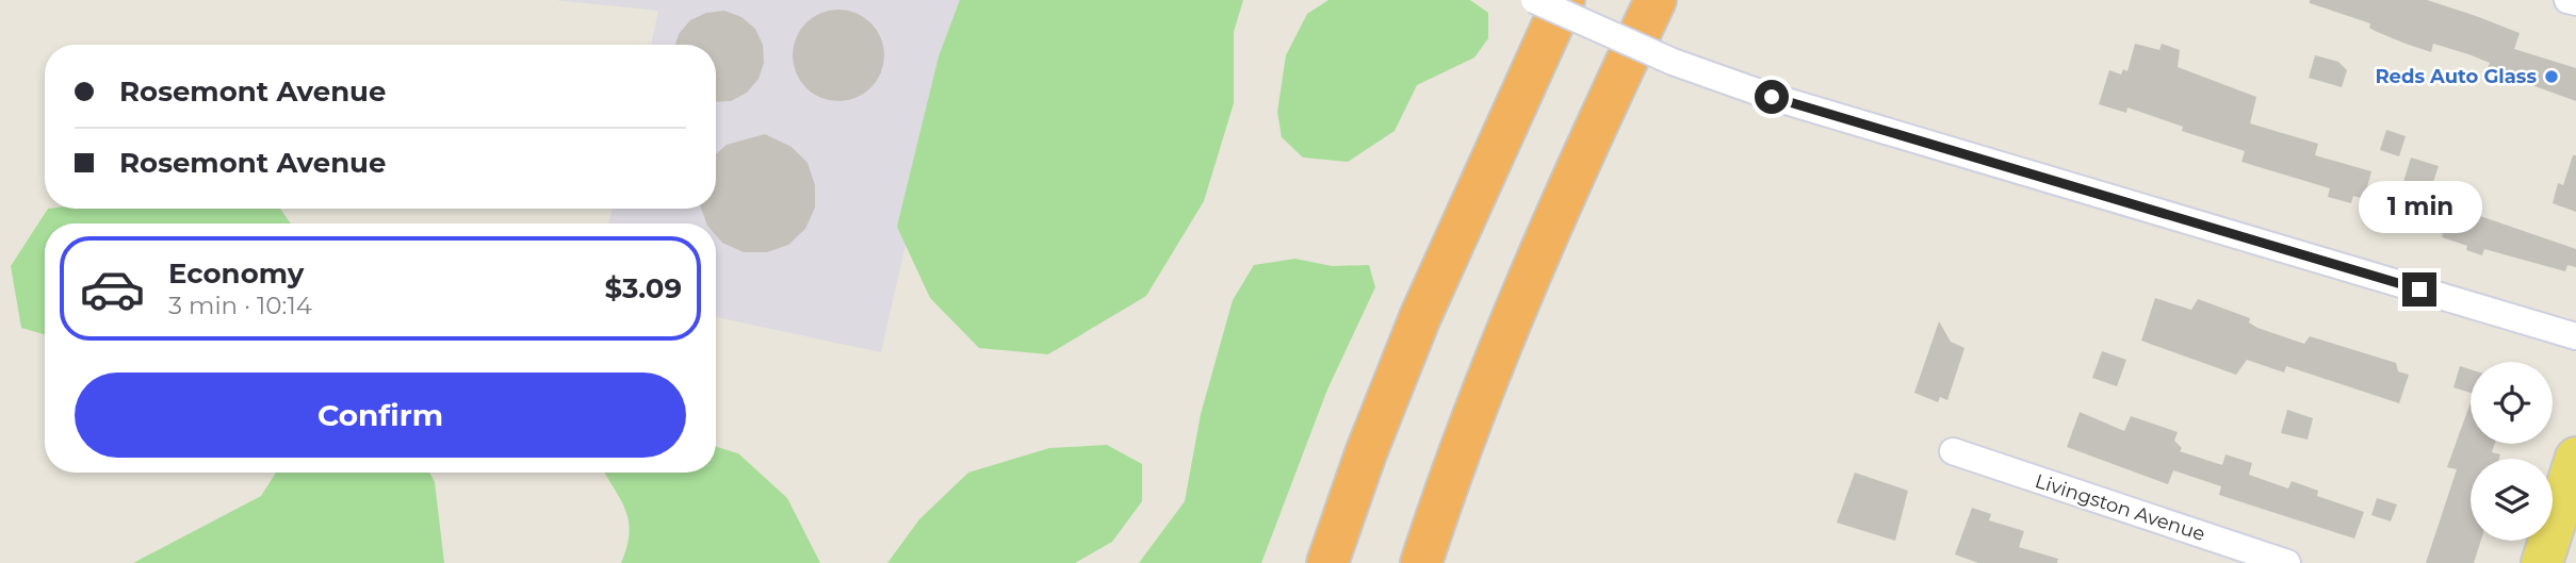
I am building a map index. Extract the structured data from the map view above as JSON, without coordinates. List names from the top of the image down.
{
  "streets": {
    "street": ["Livingston Avenue"]
  },
  "places": ["Reds Auto Glass"],
  "page": {
    "banner": ["Rosemont Avenue", "Rosemont Avenue"],
    "bubble": "1 min",
    "list": [
      {
        "name": "Economy",
        "note": "3 min · 10:14",
        "value": "$3.09"
      }
    ],
    "buttons": "Confirm"
  }
}
